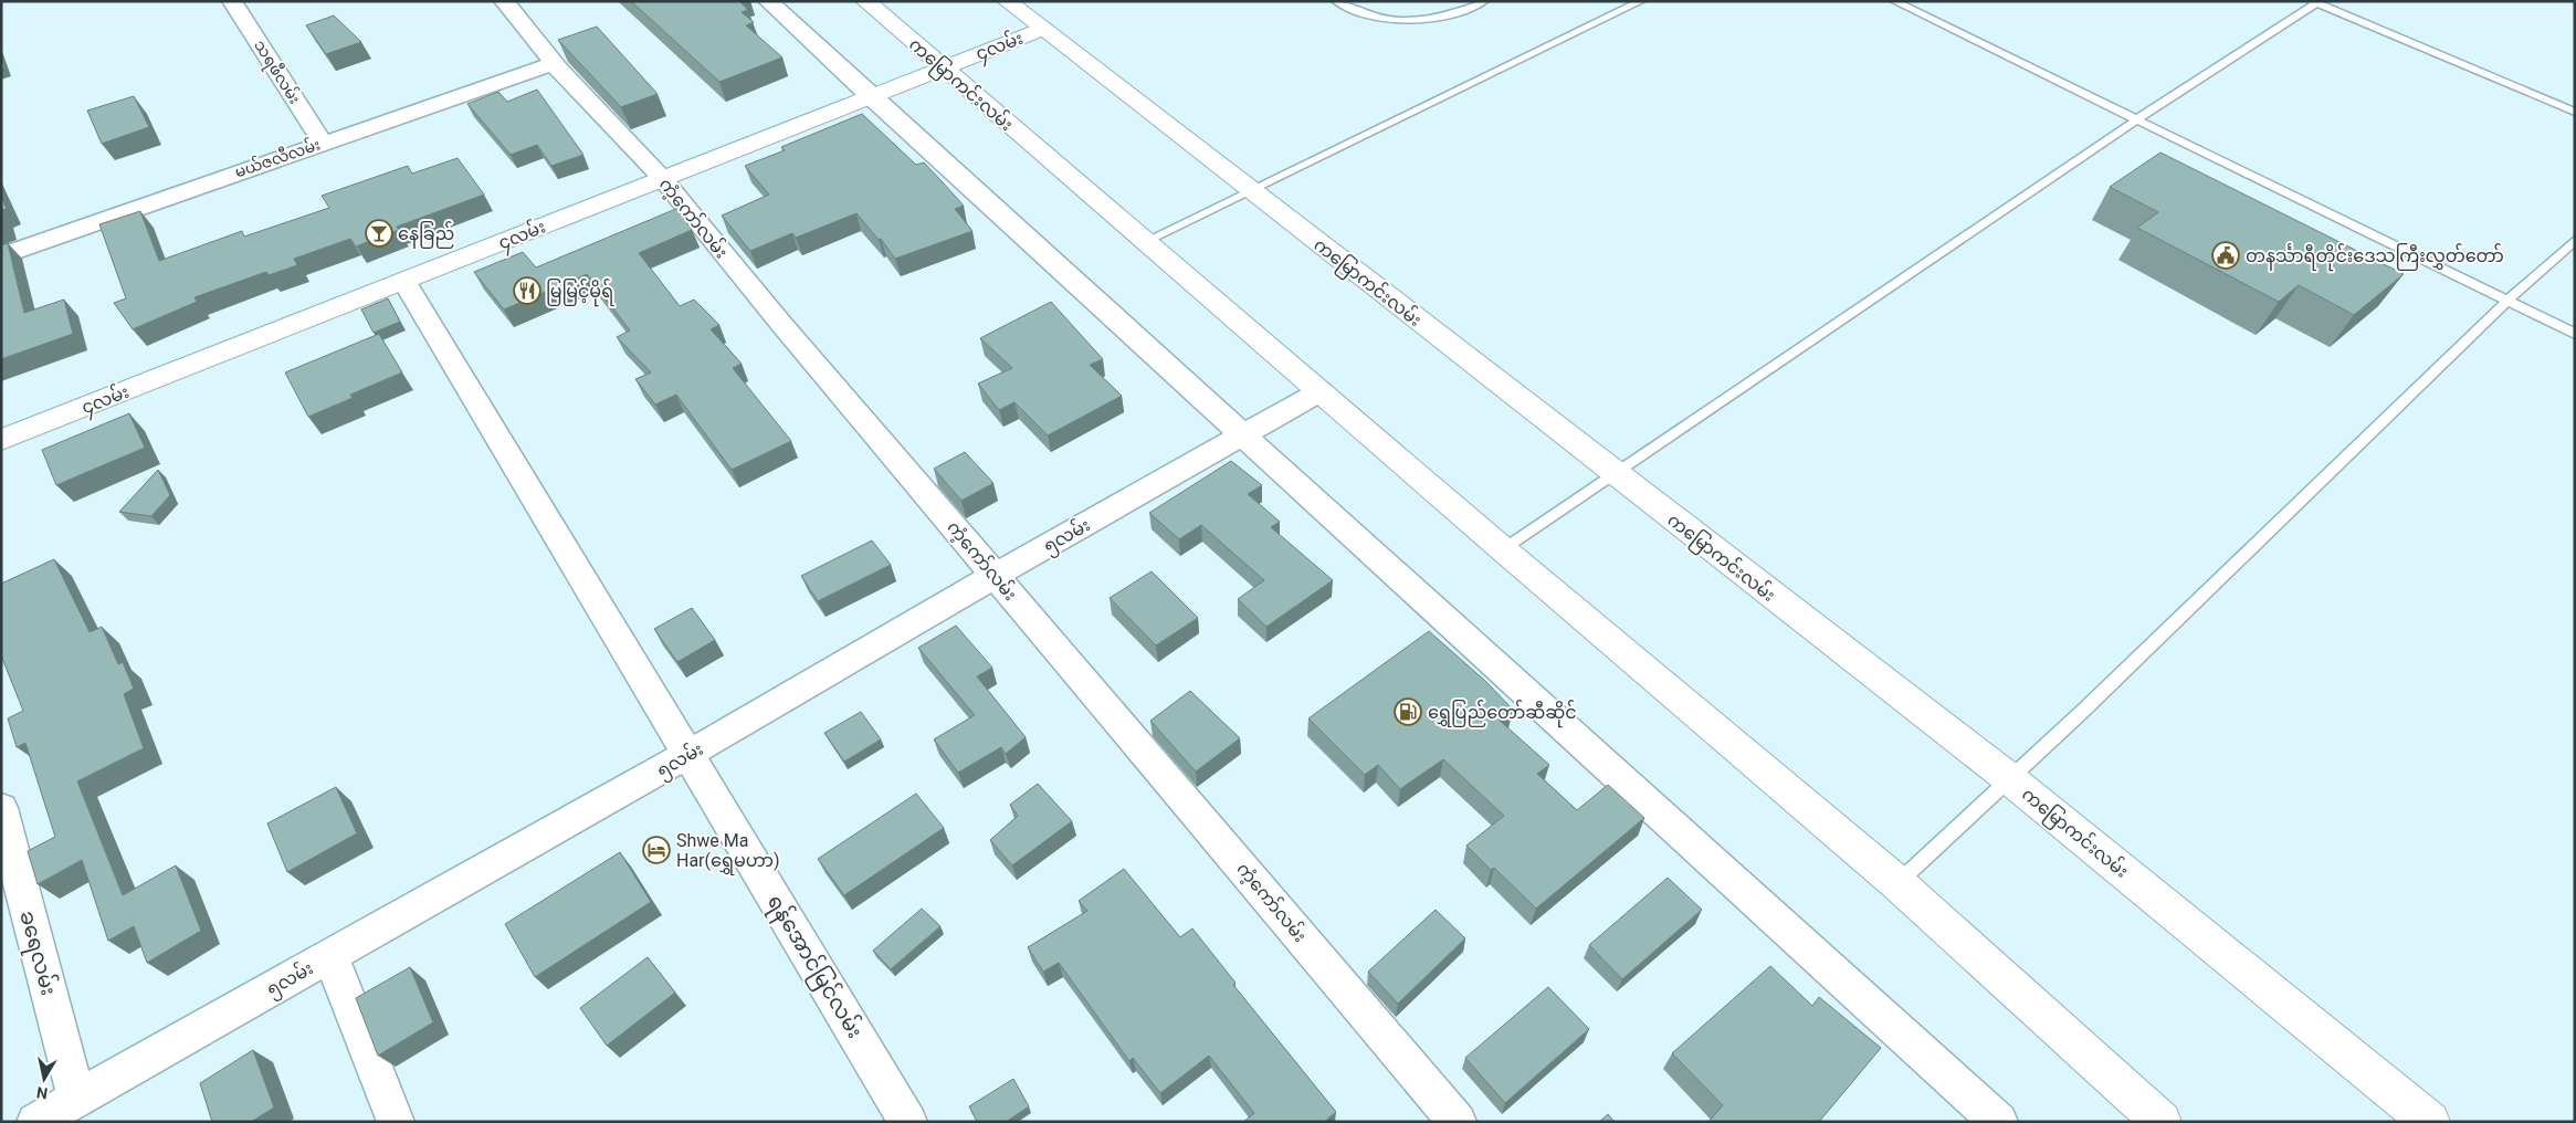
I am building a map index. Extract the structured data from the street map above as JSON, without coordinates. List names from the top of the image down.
{
  "streets": {
    "main road": ["၄လမ်း", "ကမြောကင်းလမ်း"],
    "street": [
      "သရဖီလမ်း",
      "မယ်ဇလီလမ်း",
      "ကံ့ကော်လမ်း",
      "၅လမ်း",
      "ခရေလမ်း",
      "ရန်အောင်မြင်လမ်း"
    ]
  },
  "crossings": [
    ["၄လမ်း", "ကမြောကင်းလမ်း"],
    ["၄လမ်း", "ကံ့ကော်လမ်း"],
    ["၄လမ်း", "ရန်အောင်မြင်လမ်း"],
    ["သရဖီလမ်း", "မယ်ဇလီလမ်း"],
    ["ကမြောကင်းလမ်း", "၅လမ်း"],
    ["မယ်ဇလီလမ်း", "ကံ့ကော်လမ်း"],
    ["ကံ့ကော်လမ်း", "၅လမ်း"],
    ["၅လမ်း", "ခရေလမ်း"],
    ["၅လမ်း", "ရန်အောင်မြင်လမ်း"]
  ],
  "places": {
    "bar": ["နေခြည်"],
    "public building": ["တနင်္သာရီတိုင်းဒေသကြီးလွှတ်တော်"],
    "restaurant": ["မြမြင့်မိုရ်"],
    "fuel station": ["ရွှေပြည်တော်ဆီဆိုင်"],
    "hotel": ["Shwe Ma Har(‌‌ရွှေမဟာ)"]
  },
  "north": "bottom"
}
